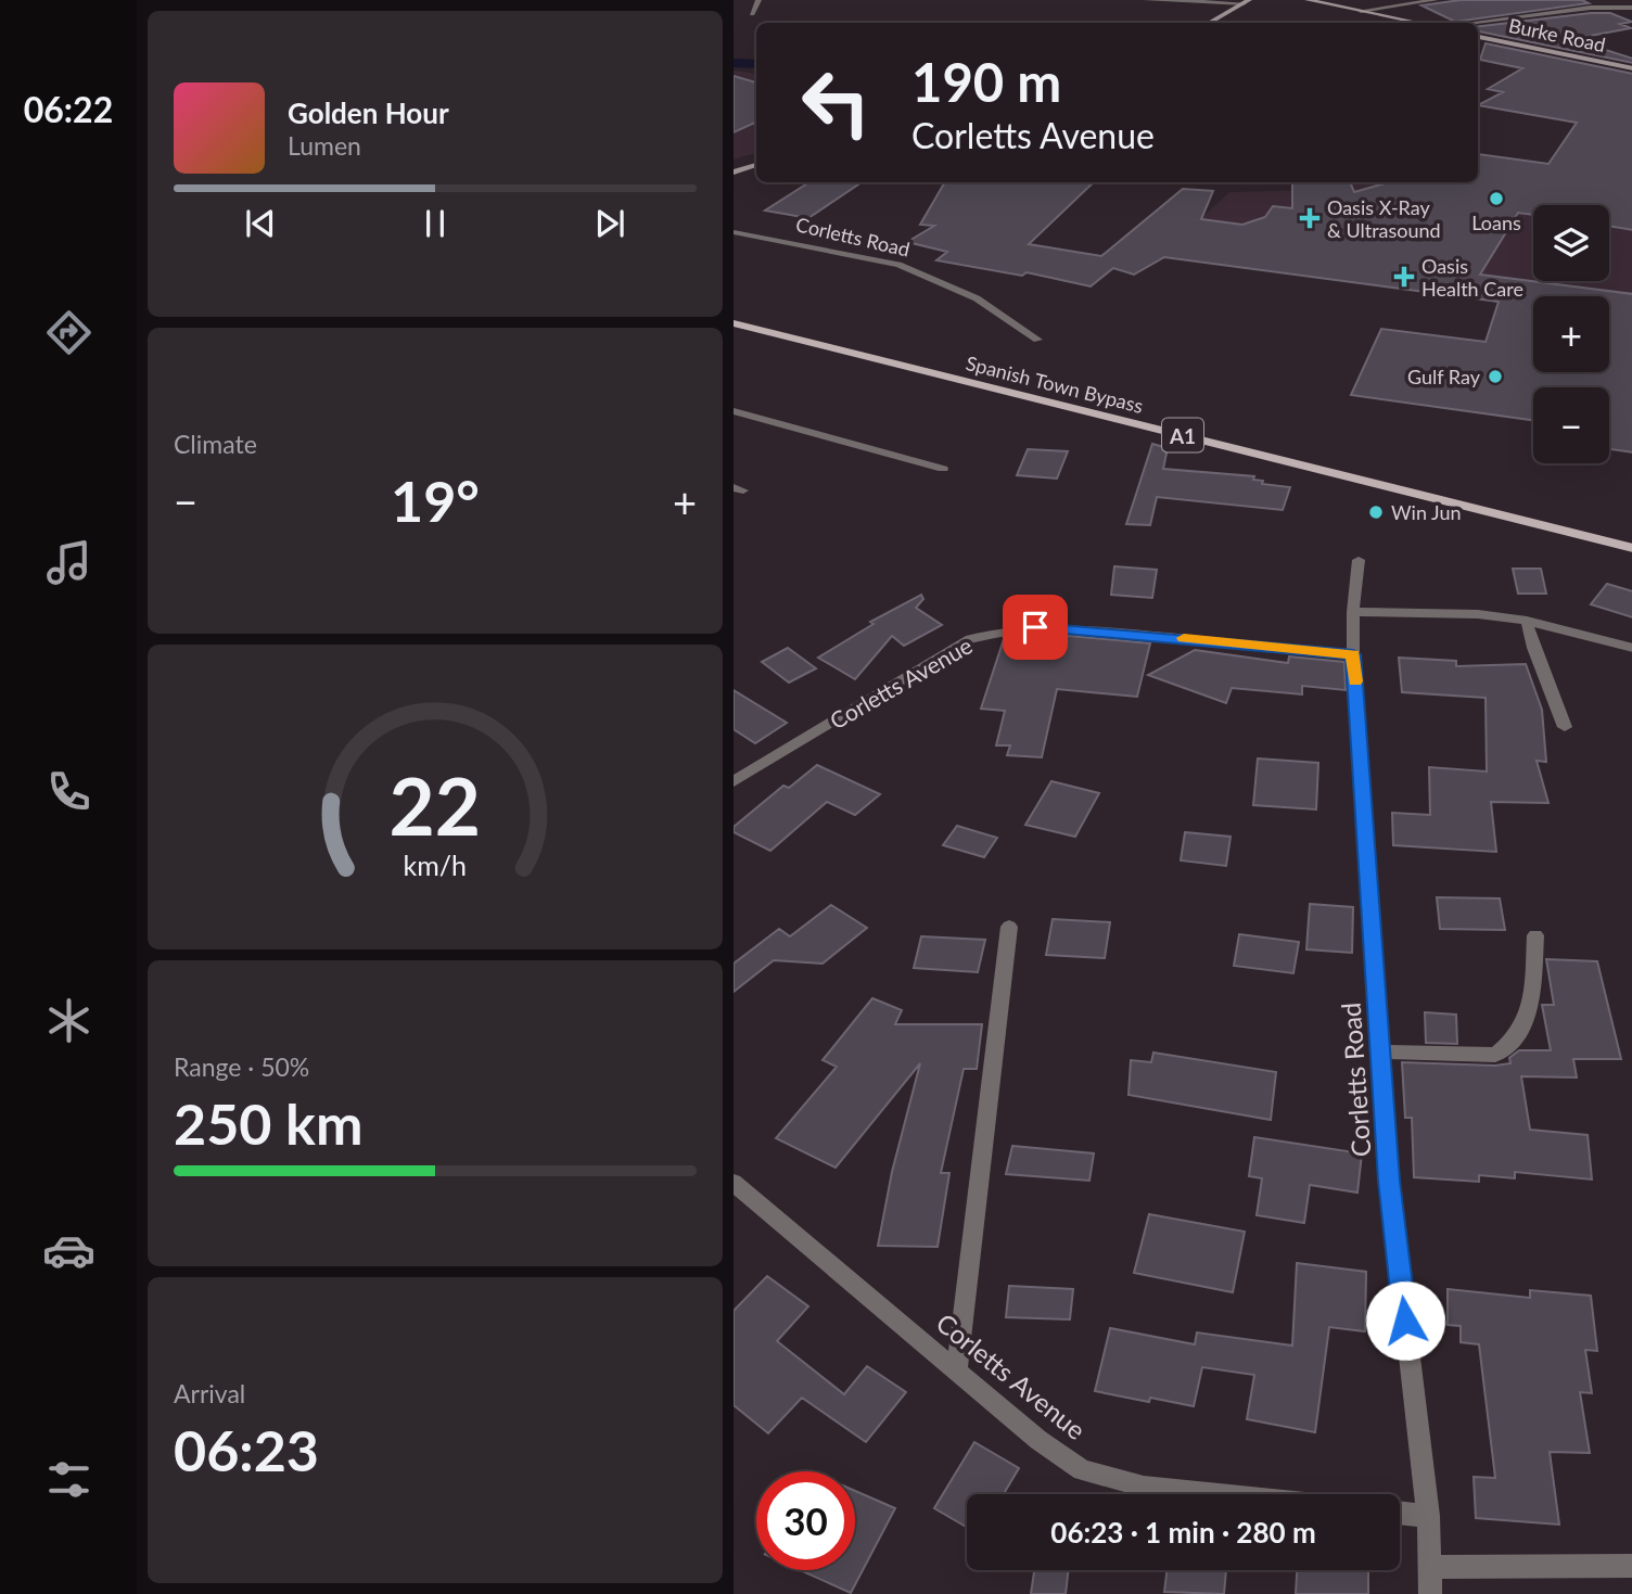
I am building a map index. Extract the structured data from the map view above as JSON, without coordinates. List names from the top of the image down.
{
  "streets": {
    "main road": ["Burke Road", "Spanish Town Bypass", "A1"],
    "street": ["Corletts Road", "Corletts Avenue"]
  },
  "crossings": [
    ["Corletts Road", "Corletts Avenue"]
  ],
  "places": {
    "other": ["Loans", "Gulf Ray", "Win Jun"],
    "health": ["Oasis X-Ray & Ultrasound", "Oasis Health Care"]
  },
  "page": {
    "tabs": "06:22",
    "turn": ["190 m", "Corletts Avenue"],
    "song": ["Golden Hour", "Lumen"],
    "map_buttons": ["+", "−"],
    "tile": [
      "Climate",
      ["Range · 50%", "250 km"],
      ["Arrival", "06:23"]
    ],
    "heat": ["−", "19°", "+"],
    "limit": "30",
    "trip": "06:23 · 1 min · 280 m",
    "gauge": ["22", "km/h"]
  }
}
